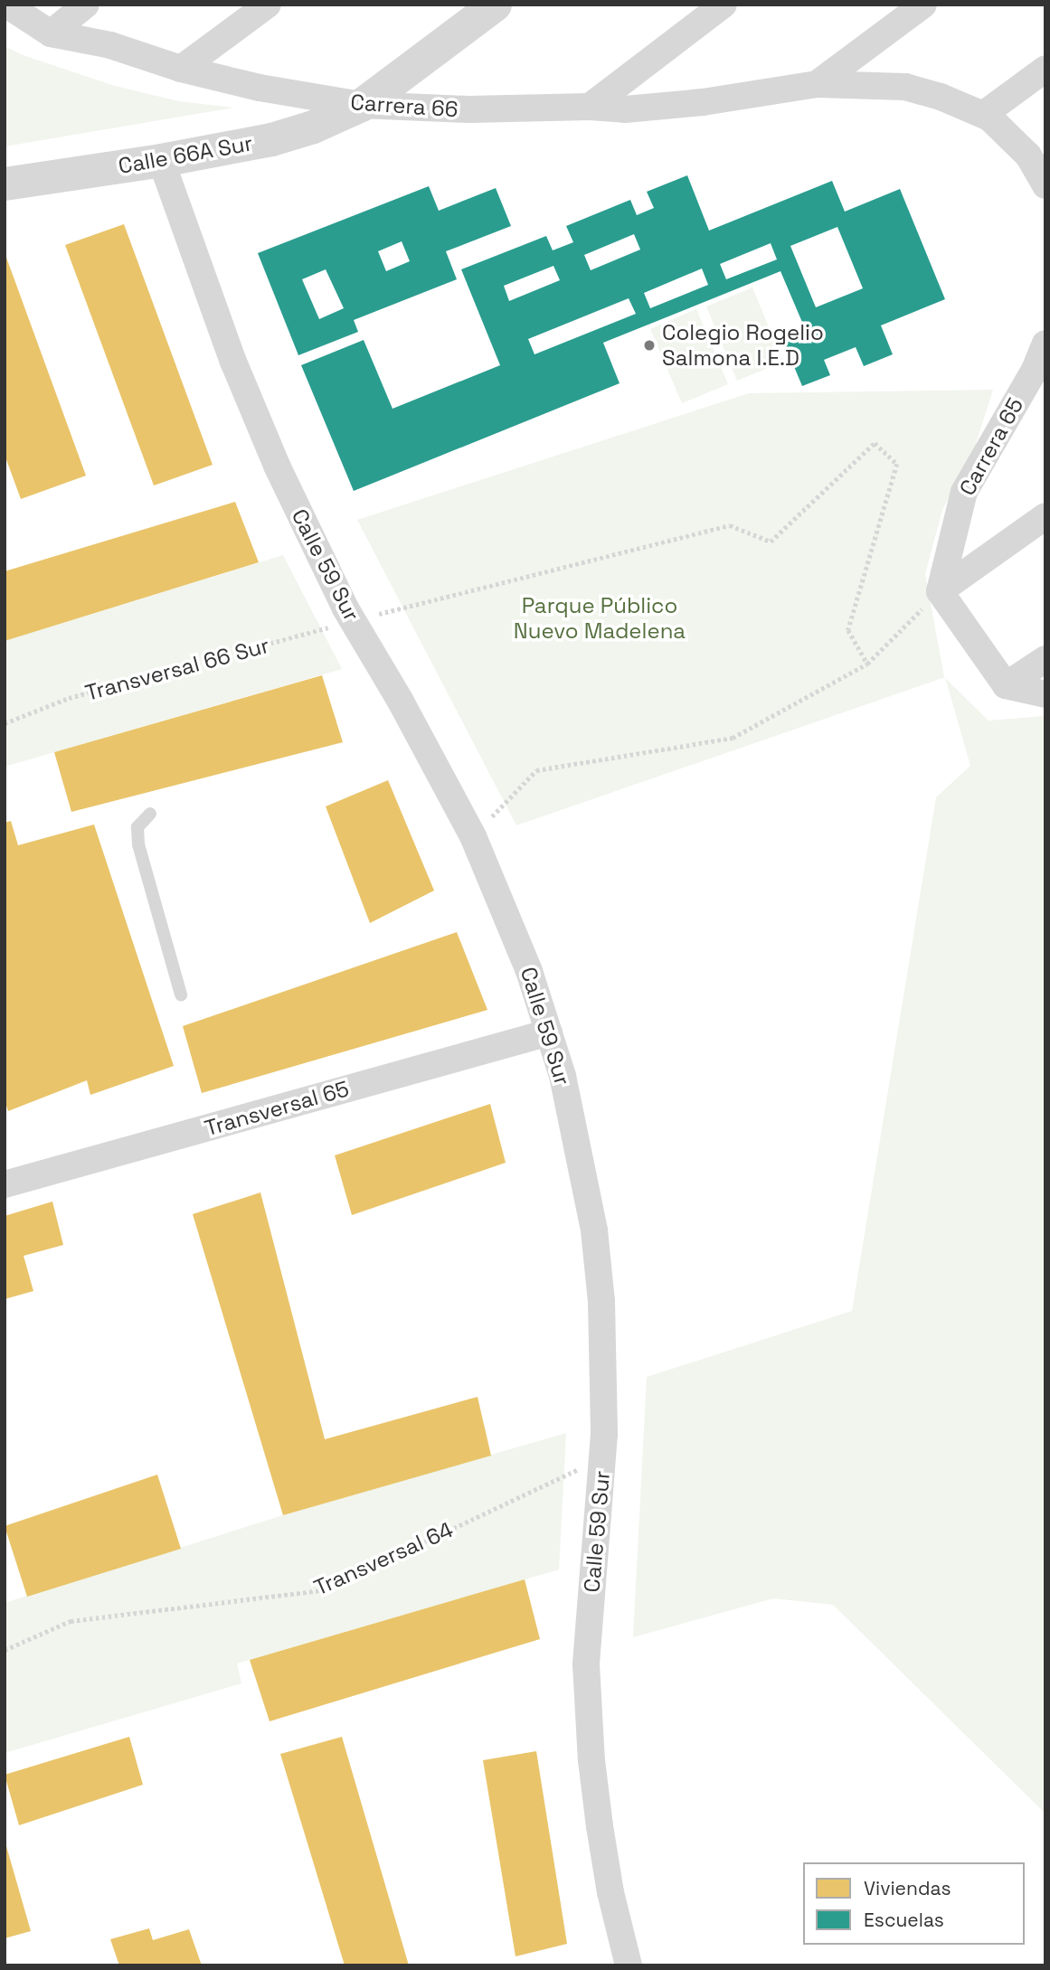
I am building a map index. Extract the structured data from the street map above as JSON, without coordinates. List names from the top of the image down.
{
  "streets": {
    "street": [
      "Carrera 66",
      "Calle 66A Sur",
      "Carrera 65",
      "Calle 59 Sur",
      "Transversal 65"
    ],
    "path": ["Transversal 66 Sur", "Transversal 64"]
  },
  "crossings": [
    ["Carrera 66", "Calle 66A Sur"],
    ["Calle 66A Sur", "Calle 59 Sur"],
    ["Calle 59 Sur", "Transversal 66 Sur"],
    ["Calle 59 Sur", "Transversal 65"],
    ["Calle 59 Sur", "Transversal 64"]
  ],
  "parks": ["Parque Público Nuevo Madelena"],
  "places": ["Colegio Rogelio Salmona I.E.D"],
  "legend": ["Viviendas", "Escuelas"]
}
